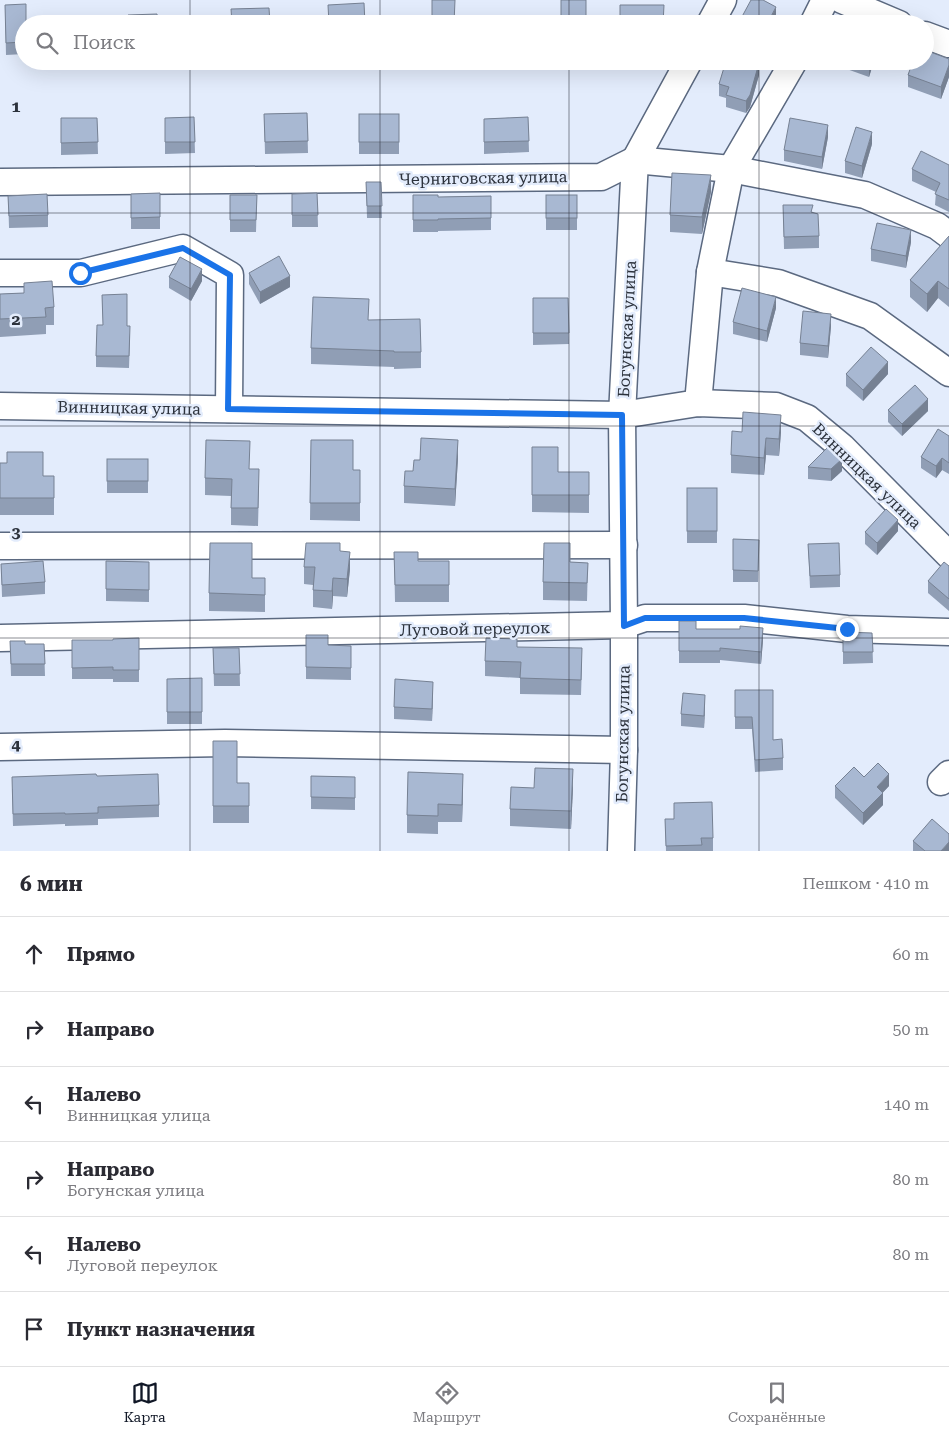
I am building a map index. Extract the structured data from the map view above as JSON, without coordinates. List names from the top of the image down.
{
  "streets": {
    "street": [
      "Черниговская улица",
      "Богунская улица",
      "Винницкая улица",
      "Луговой переулок"
    ]
  },
  "crossings": [
    ["Черниговская улица", "Богунская улица"],
    ["Богунская улица", "Винницкая улица"],
    ["Богунская улица", "Луговой переулок"]
  ],
  "page": {
    "search": "Поиск",
    "heading": ["6 мин", "Пешком · 410 m"],
    "list": [
      ["Прямо", "60 m"],
      ["Направо", "50 m"],
      ["Налево", "Винницкая улица", "140 m"],
      ["Направо", "Богунская улица", "80 m"],
      ["Налево", "Луговой переулок", "80 m"],
      "Пункт назначения"
    ],
    "nav": ["Карта", "Маршрут", "Сохранённые"]
  },
  "grid": {
    "rows": [
      "1",
      "2",
      "3",
      "4"
    ]
  }
}
